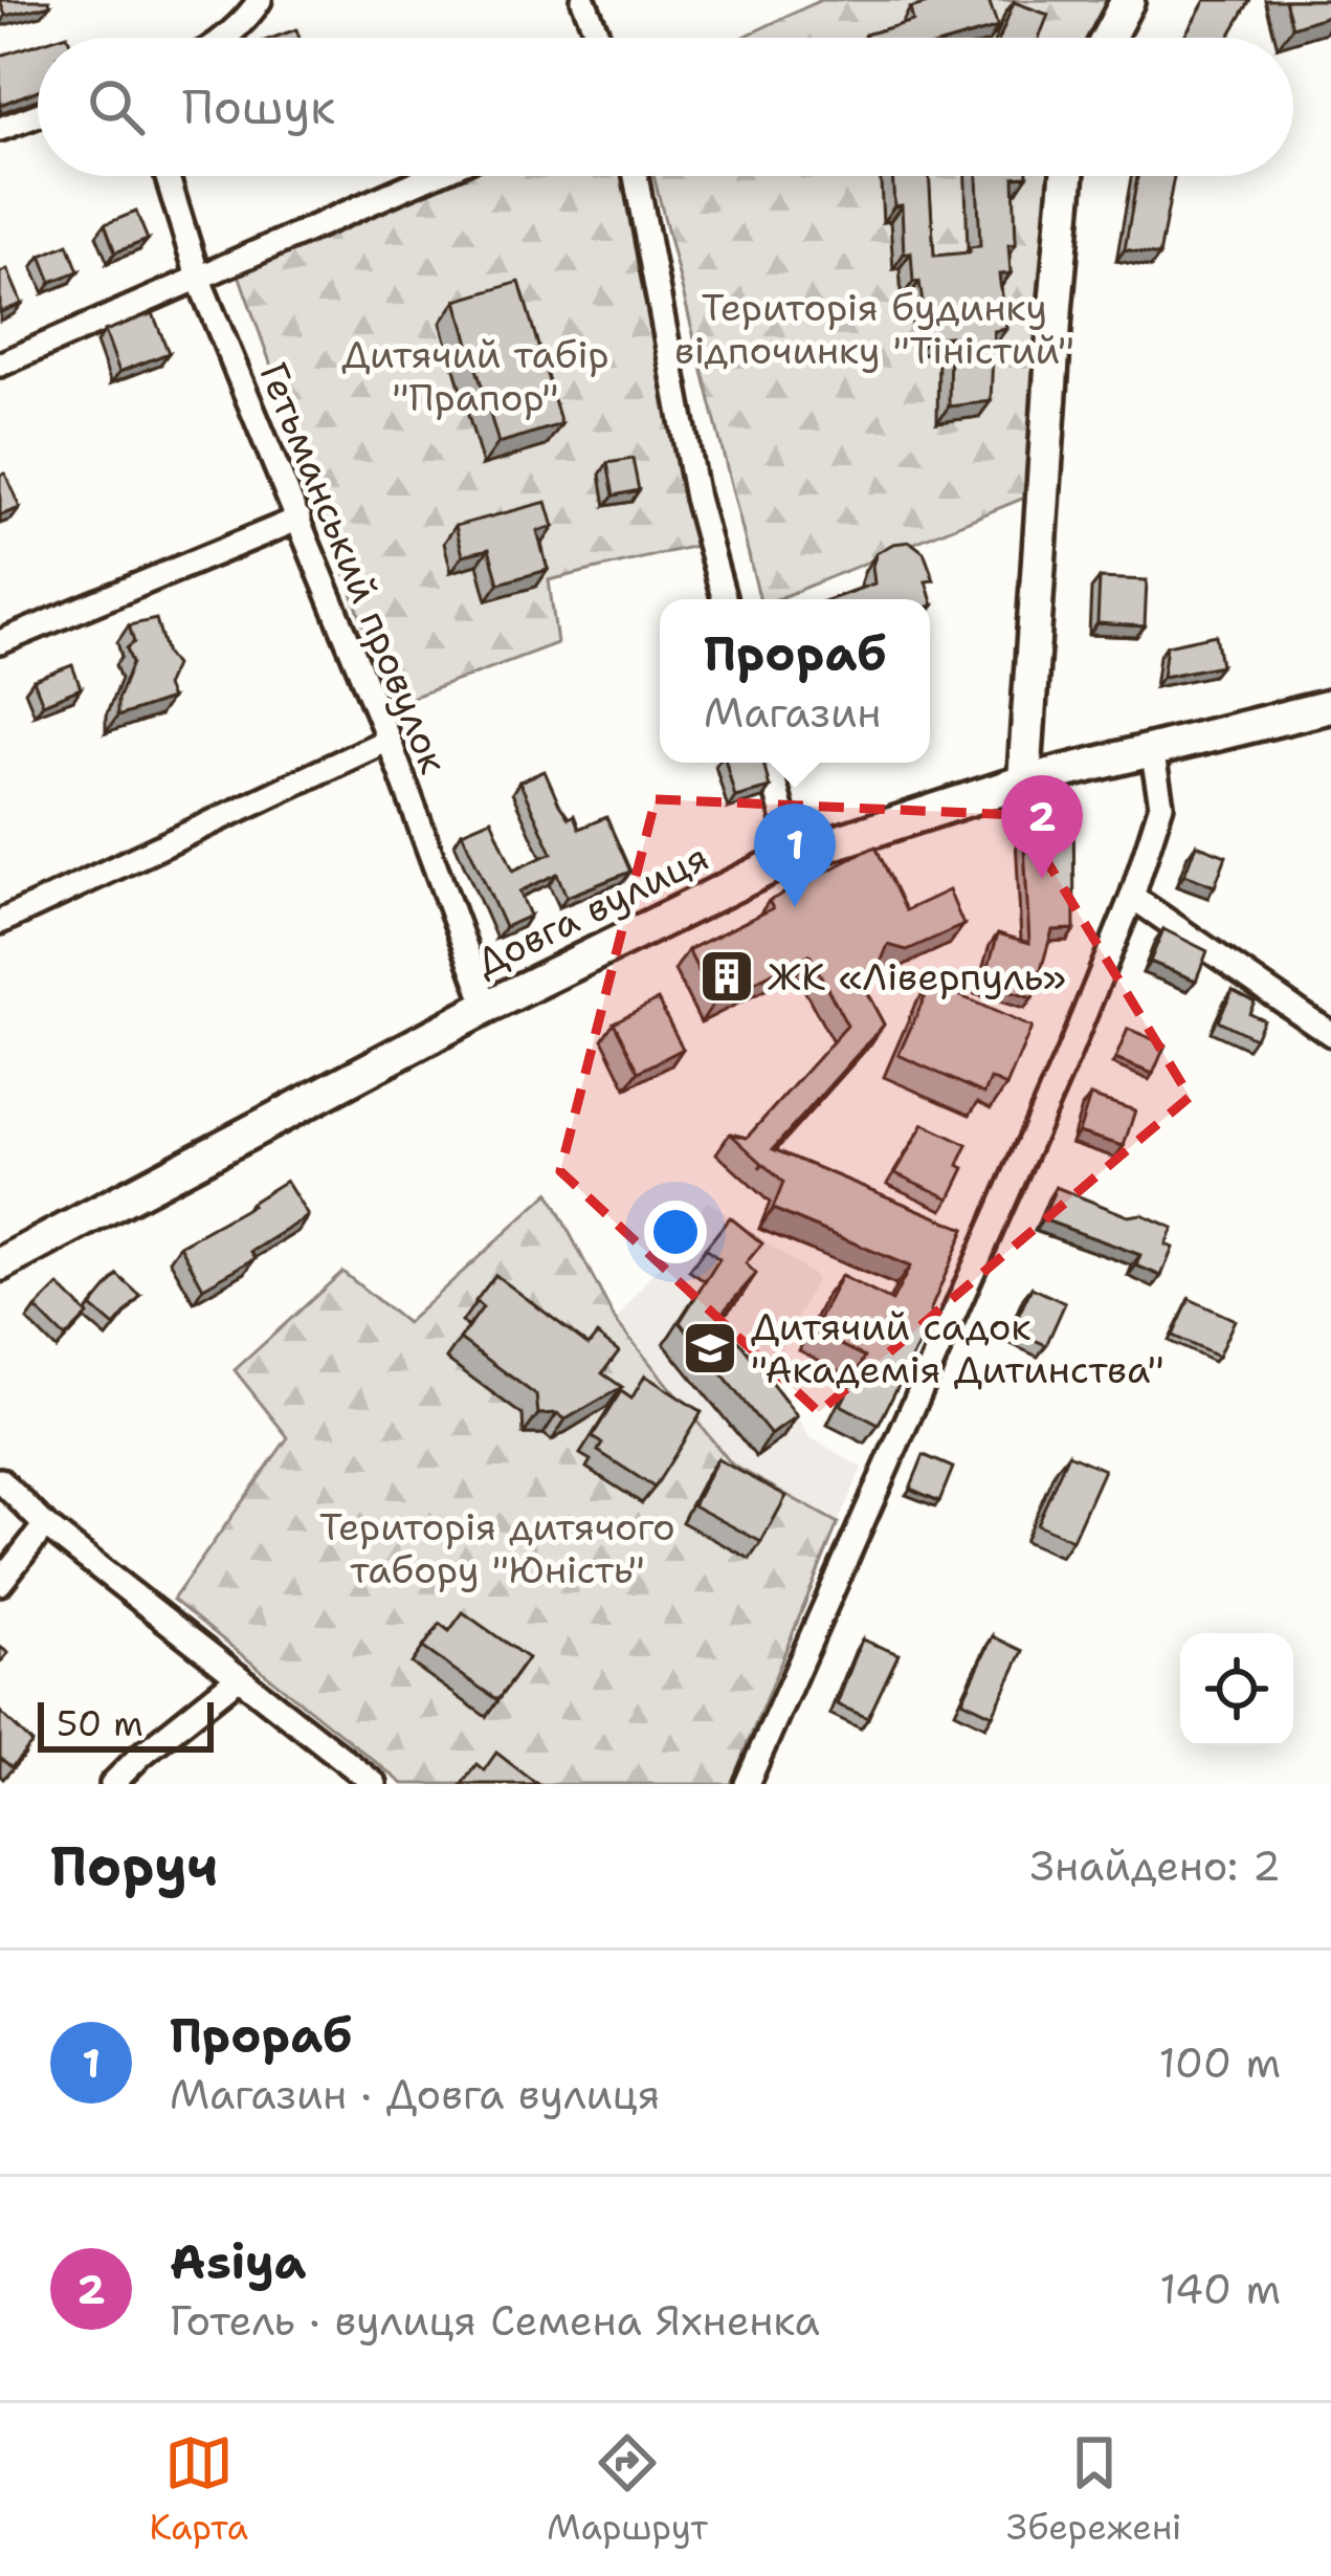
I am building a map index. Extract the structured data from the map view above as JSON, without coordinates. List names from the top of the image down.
{
  "streets": {
    "street": ["Гетьманський провулок", "Довга вулиця"]
  },
  "crossings": [
    ["Гетьманський провулок", "Довга вулиця"]
  ],
  "parks": ["Територія будинку відпочинку \"Тіністий\"", "Дитячий табір \"Прапор\"", "Територія дитячого табору \"Юність\""],
  "places": {
    "building": ["ЖК «Ліверпуль»"],
    "school or university": ["Дитячий садок \"Академія Дитинства\""]
  },
  "scale_bar": "50 m",
  "page": {
    "search": "Пошук",
    "popup": ["Прораб", "Магазин"],
    "pins": ["2", "1"],
    "scale": "50 m",
    "heading": ["Поруч", "Знайдено: 2"],
    "list": [
      {
        "mark": "1",
        "name": "Прораб",
        "note": "Магазин · Довга вулиця",
        "value": "100 m"
      },
      {
        "mark": "2",
        "name": "Asiya",
        "note": "Готель · вулиця Семена Яхненка",
        "value": "140 m"
      }
    ],
    "nav": ["Карта", "Маршрут", "Збережені"]
  }
}
